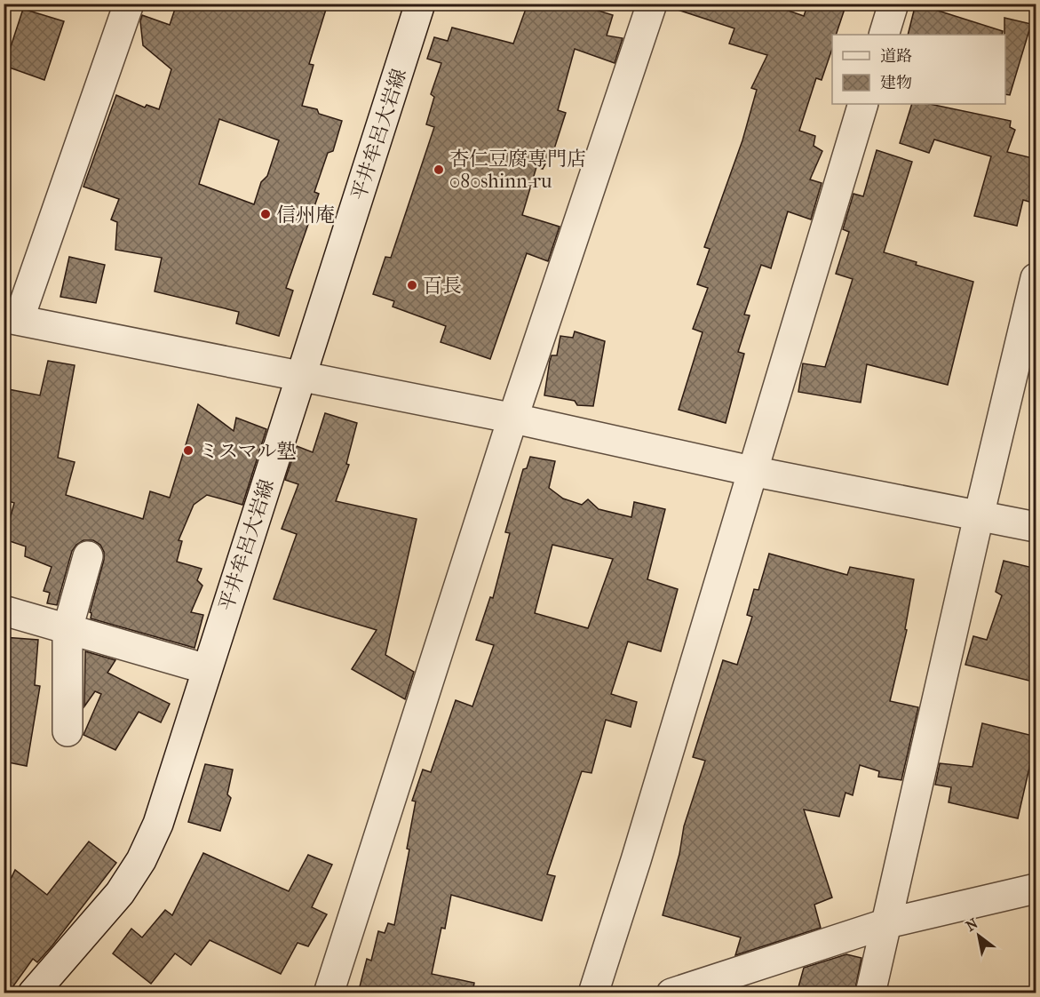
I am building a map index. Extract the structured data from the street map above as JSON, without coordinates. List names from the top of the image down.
{
  "streets": {
    "street": ["平井牟呂大岩線"]
  },
  "places": [
    "杏仁豆腐専門店 080shinn-ru",
    "信州庵",
    "百長",
    "ミスマル塾"
  ],
  "legend": ["道路", "建物"],
  "north": "top left"
}
